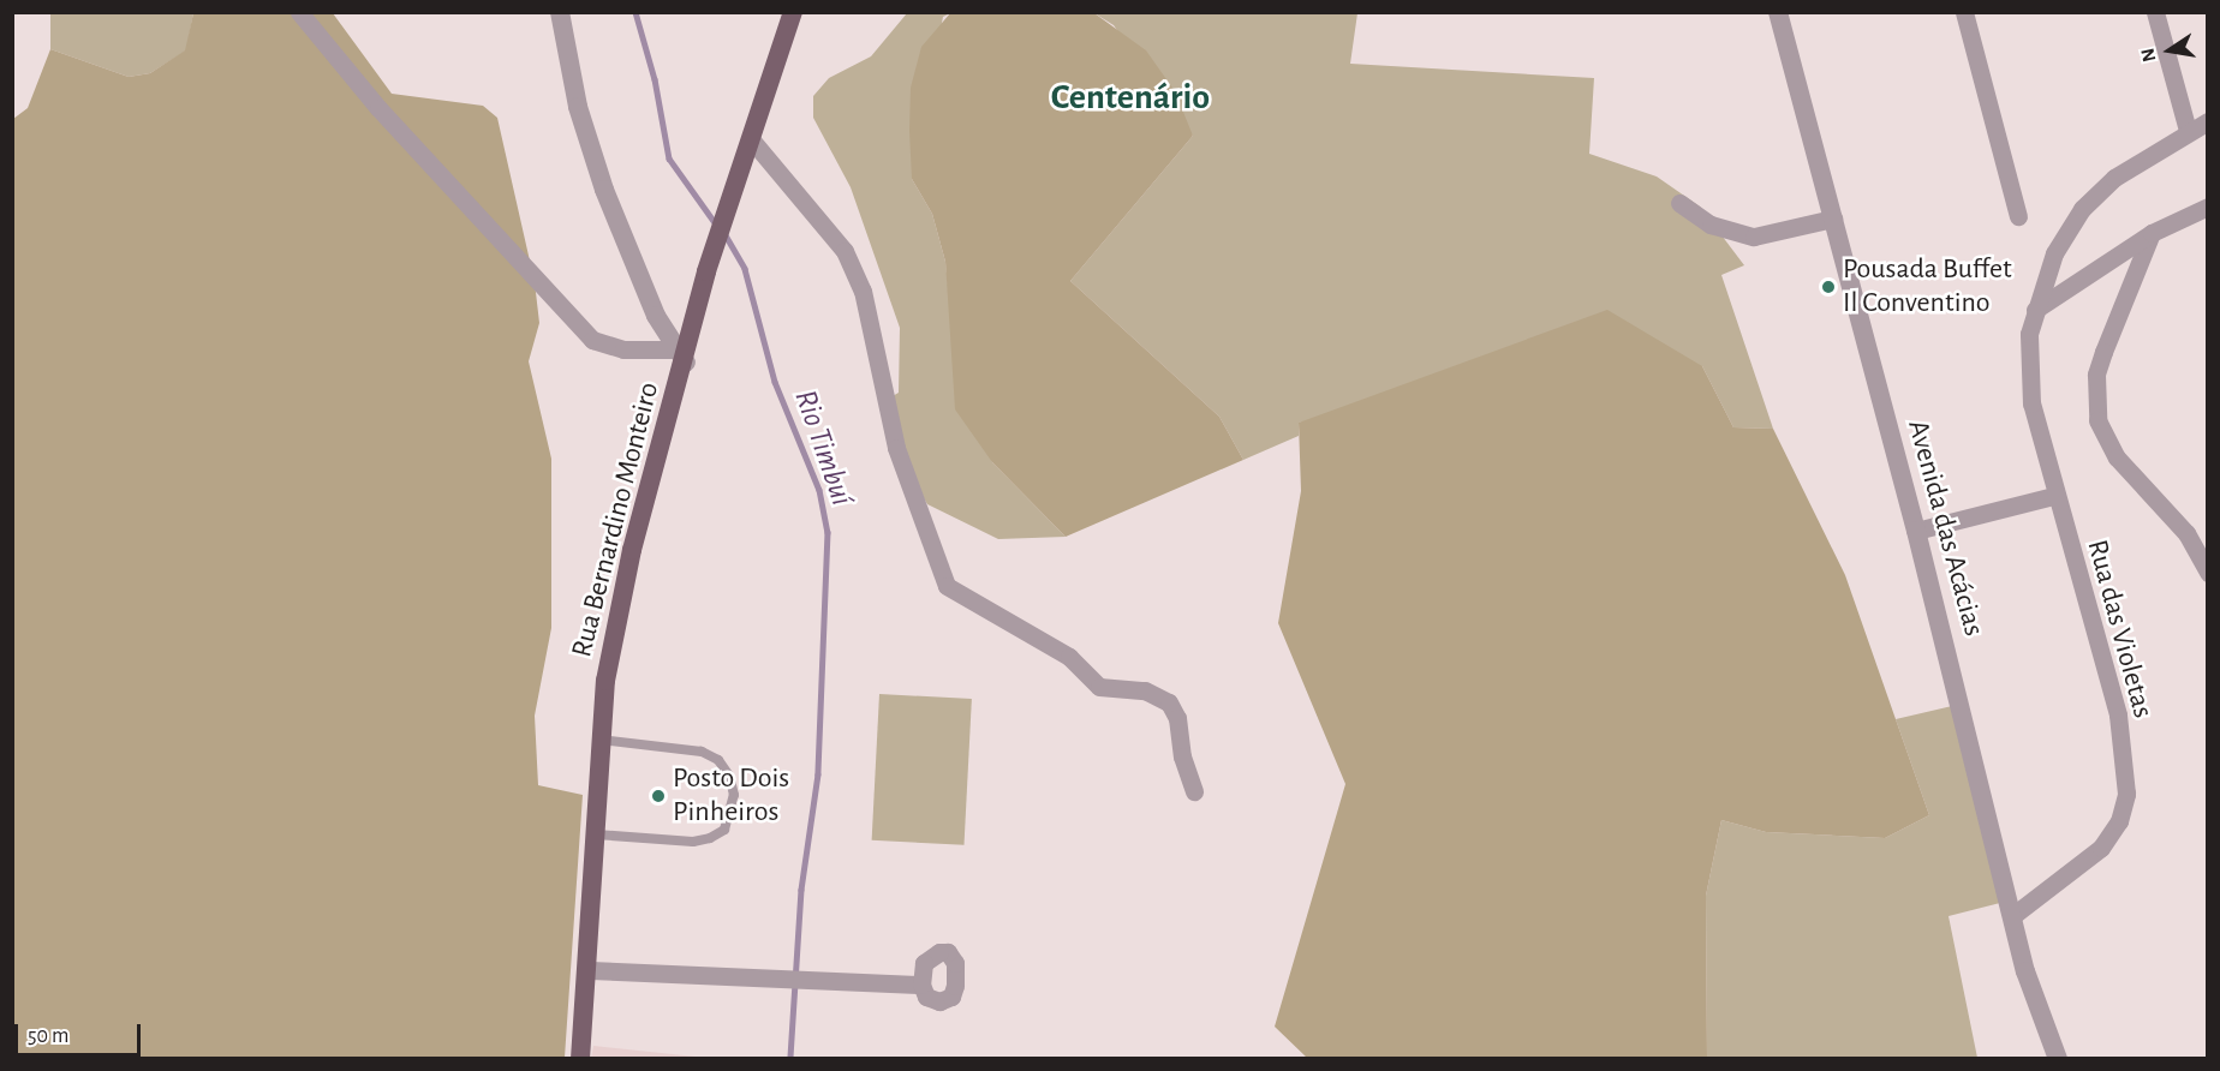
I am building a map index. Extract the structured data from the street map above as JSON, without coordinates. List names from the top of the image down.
{
  "streets": {
    "main road": ["Rua Bernardino Monteiro"],
    "street": ["Avenida das Acácias", "Rua das Violetas"]
  },
  "crossings": [
    ["Avenida das Acácias", "Rua das Violetas"]
  ],
  "districts": ["Centenário"],
  "water": ["Rio Timbuí"],
  "places": ["Pousada Buffet Il Conventino", "Posto Dois Pinheiros"],
  "scale_bar": "50 m",
  "north": "left"
}
